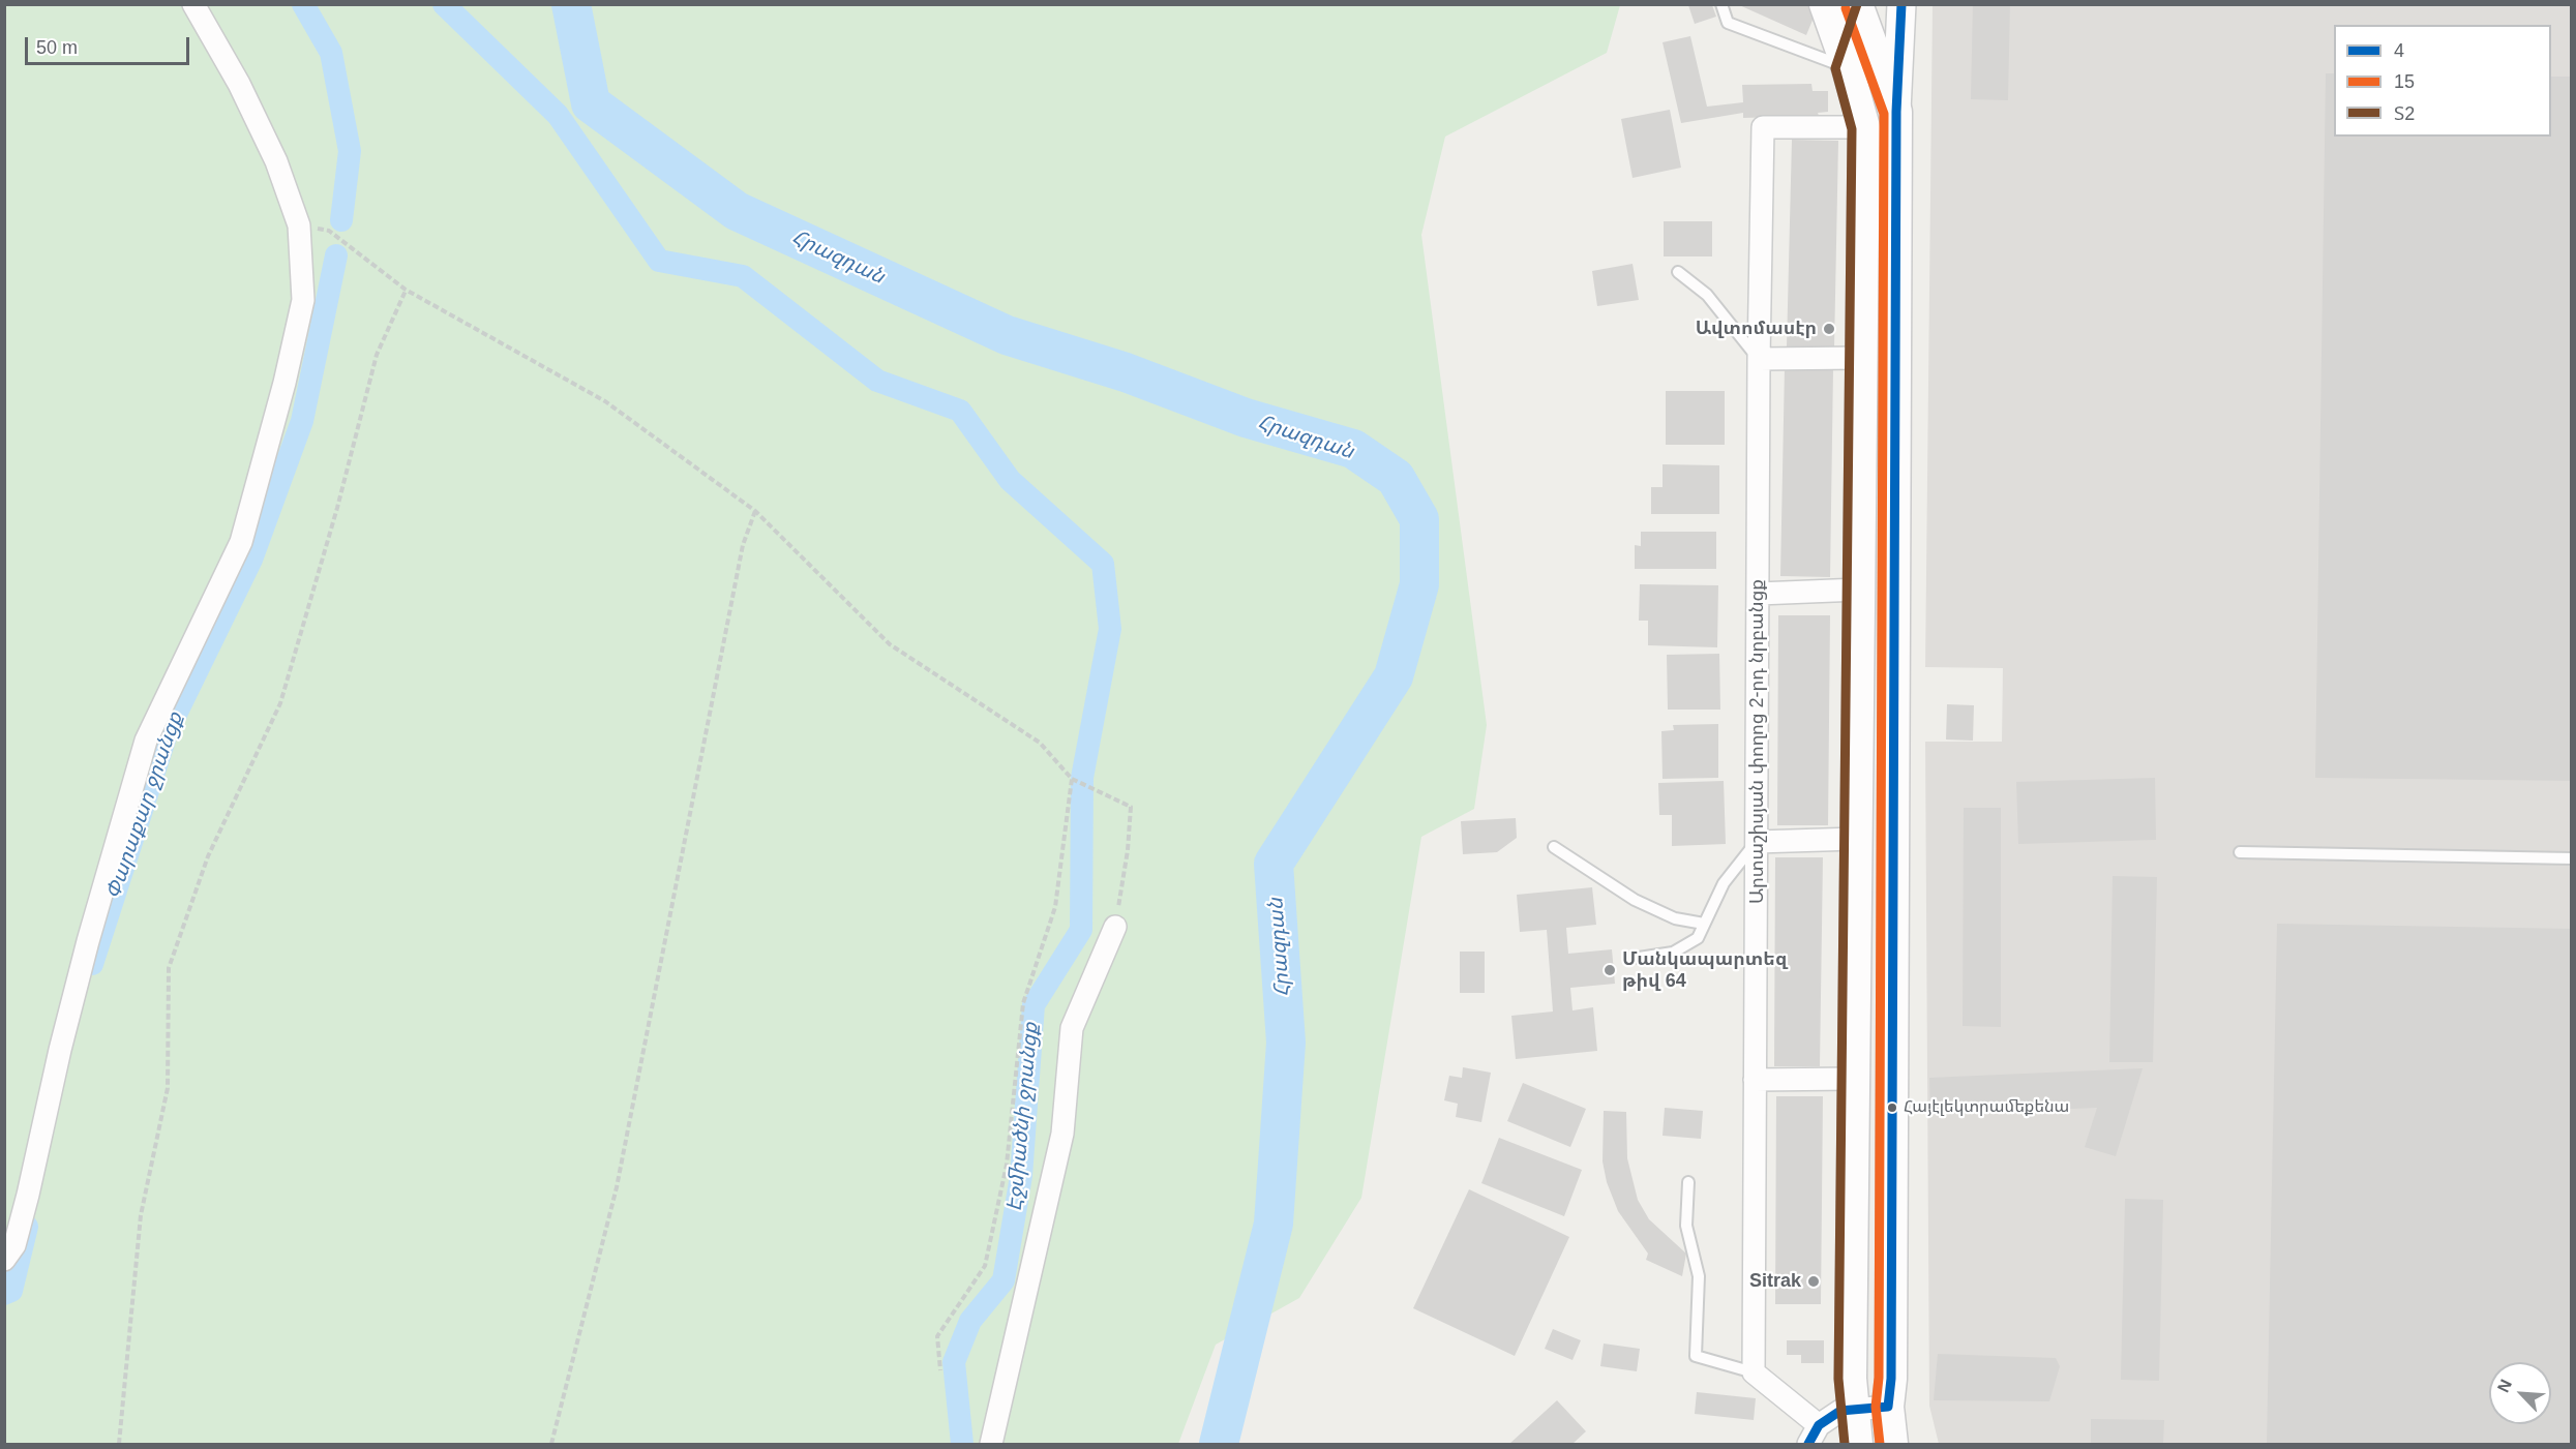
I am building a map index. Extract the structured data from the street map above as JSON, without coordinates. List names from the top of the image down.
{
  "streets": {
    "street": ["Արտաշիսյան փողոց 2-րդ նրբանցք"]
  },
  "water": ["Հրազդան", "Փարաքար ջրանցք", "Էջմիածնի ջրանցք"],
  "places": [
    "Ավտոմասէր",
    "Մանկապարտեզ թիվ 64",
    "Հայէլեկտրամեքենա",
    "Sitrak"
  ],
  "lines": ["transit line 4", "transit line Տ2", "transit line 15"],
  "legend": ["4", "15", "Տ2"],
  "scale_bar": "50 m",
  "north": "top left"
}
